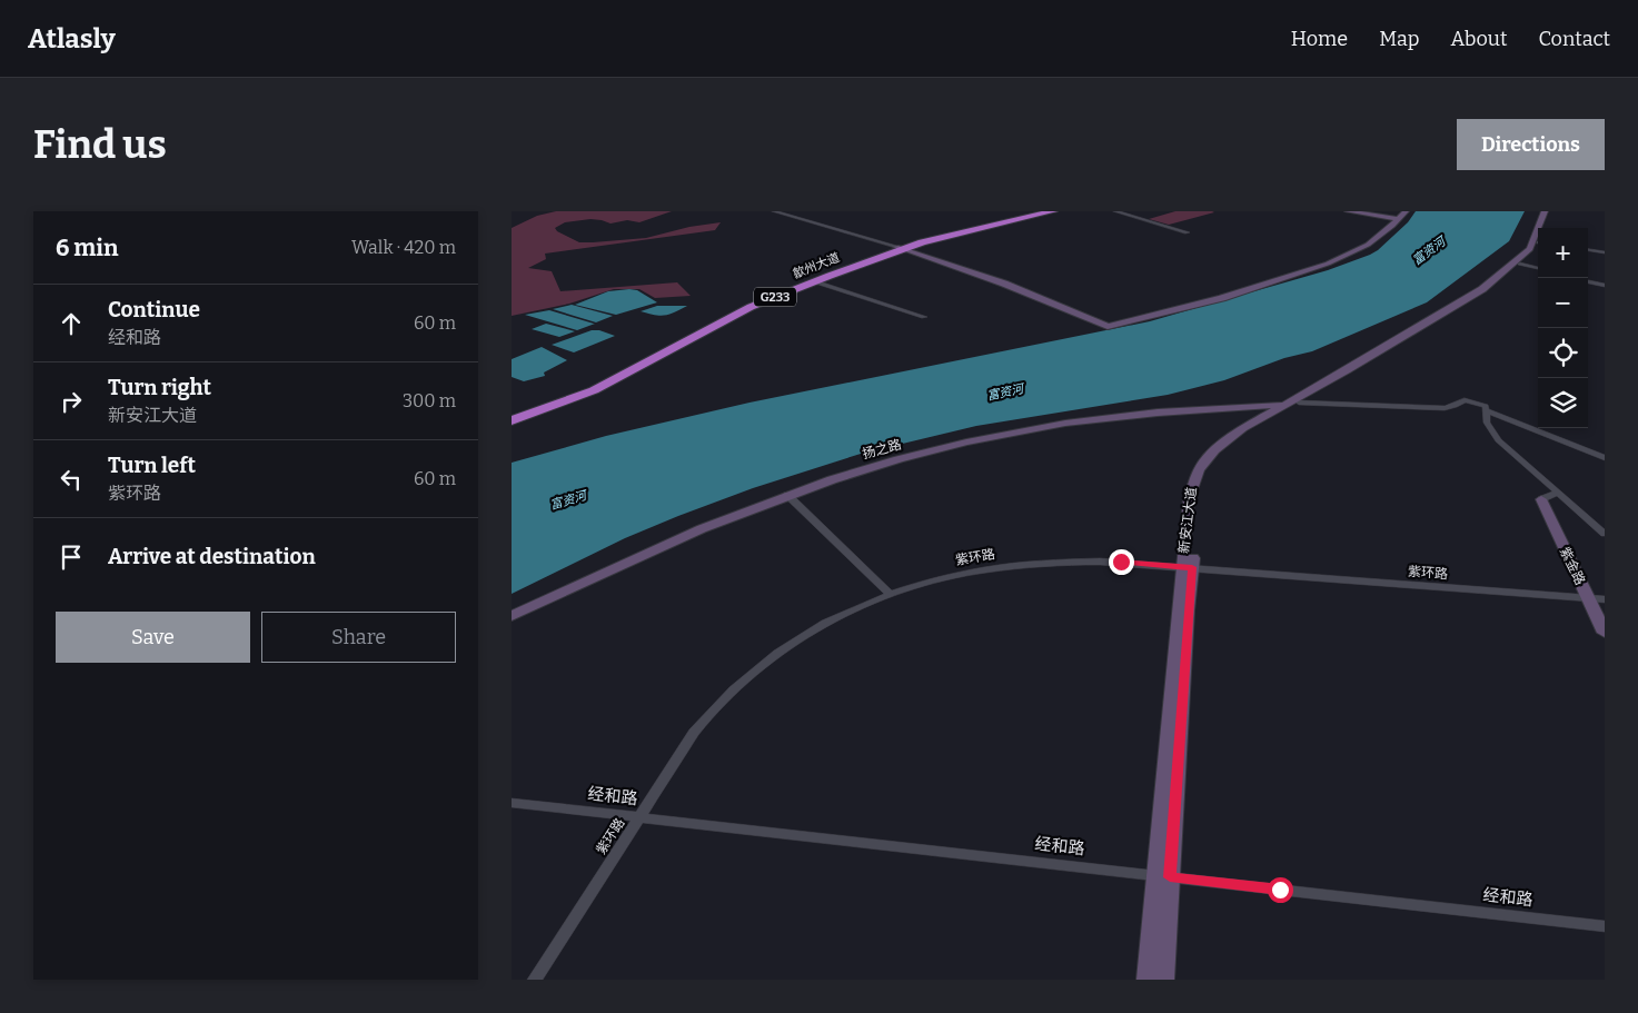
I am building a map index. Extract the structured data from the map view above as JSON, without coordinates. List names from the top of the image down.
{
  "streets": {
    "highway": ["歙州大道", "G233"],
    "street": [
      "扬之路",
      "新安江大道",
      "紫环路",
      "紫金路",
      "经和路"
    ]
  },
  "crossings": [
    ["扬之路", "新安江大道"],
    ["新安江大道", "紫环路"],
    ["新安江大道", "经和路"],
    ["紫环路", "紫金路"],
    ["紫环路", "经和路"]
  ],
  "water": ["富资河"],
  "page": {
    "header": "Atlasly",
    "nav": [
      "Home",
      "Map",
      "About",
      "Contact"
    ],
    "buttons": [
      "Directions",
      ["Save", "Share"]
    ],
    "title": "Find us",
    "heading": ["6 min", "Walk · 420 m"],
    "map_buttons": ["+", "−"],
    "list": [
      ["Continue", "经和路", "60 m"],
      ["Turn right", "新安江大道", "300 m"],
      ["Turn left", "紫环路", "60 m"],
      "Arrive at destination"
    ]
  }
}
